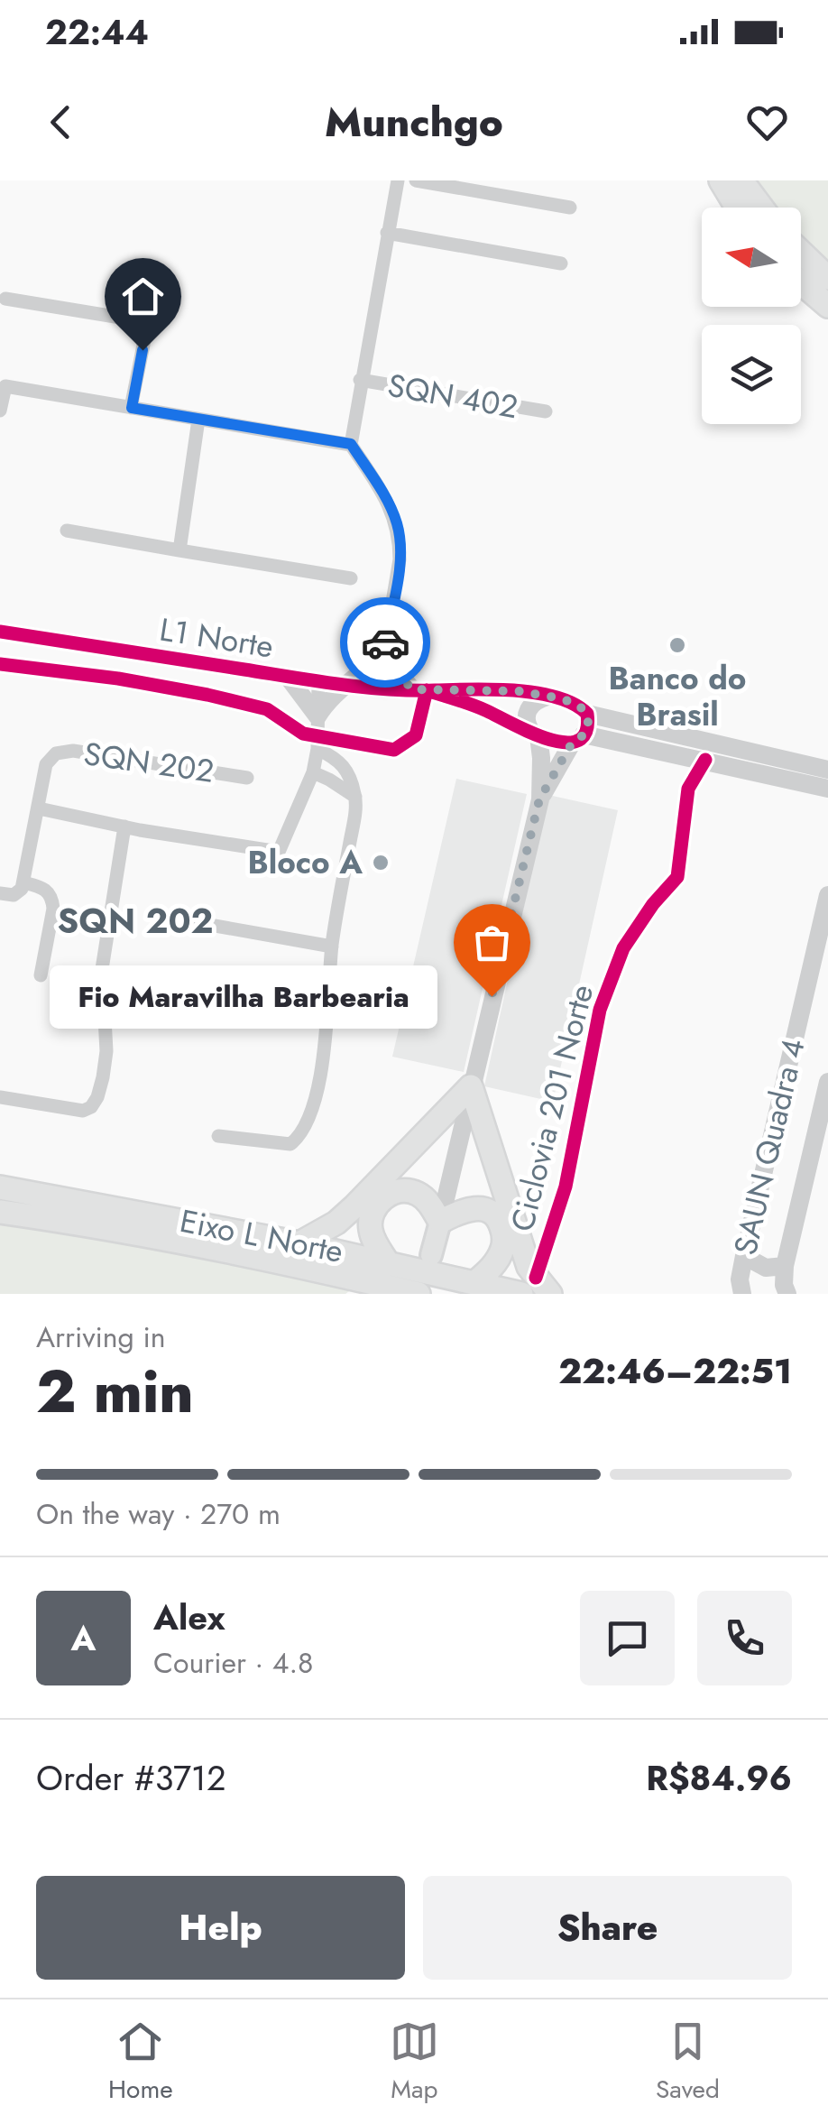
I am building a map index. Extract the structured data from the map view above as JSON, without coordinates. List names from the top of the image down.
{
  "streets": {
    "main road": ["Eixo L Norte"],
    "street": [
      "SQN 402",
      "L1 Norte",
      "SQN 202",
      "SAUN Quadra 4"
    ],
    "cycle path": ["Ciclovia 201 Norte"]
  },
  "crossings": [
    ["L1 Norte", "SQN 202"]
  ],
  "districts": ["SQN 202"],
  "places": ["Banco do Brasil", "Bloco A", "Fio Maravilha Barbearia"],
  "north": "left",
  "page": {
    "status": "22:44",
    "header": "Munchgo",
    "bubble": "Fio Maravilha Barbearia",
    "heading": ["2 min", "Arriving in", "22:46–22:51"],
    "panel": [
      "Alex",
      "Courier · 4.8",
      "Order #3712",
      "R$84.96"
    ],
    "bar": "On the way · 270 m",
    "round": "A",
    "buttons": ["Help", "Share"],
    "tabs": ["Home", "Map", "Saved"]
  }
}
